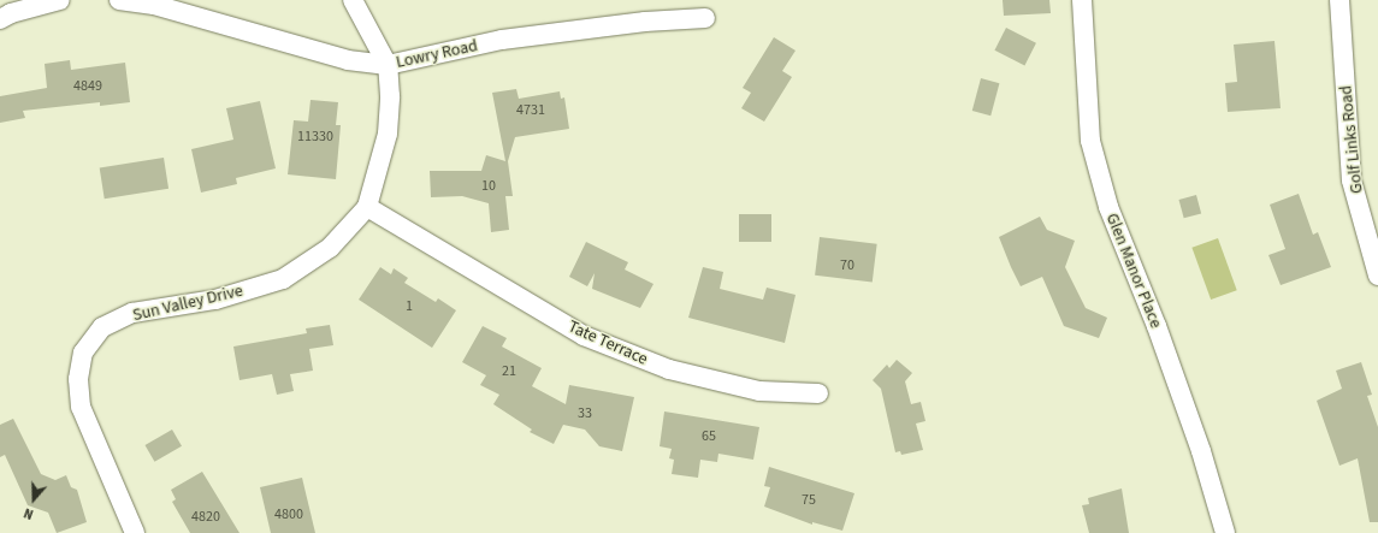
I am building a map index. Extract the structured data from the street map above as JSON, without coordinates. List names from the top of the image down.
{
  "streets": {
    "street": [
      "Lowry Road",
      "Golf Links Road",
      "Glen Manor Place",
      "Sun Valley Drive",
      "Tate Terrace"
    ]
  },
  "crossings": [
    ["Lowry Road", "Sun Valley Drive"],
    ["Sun Valley Drive", "Tate Terrace"]
  ],
  "house_numbers": [
    "4849",
    "4731",
    "11330",
    "10",
    "70",
    "1",
    "21",
    "33",
    "65",
    "75",
    "4800",
    "4820"
  ],
  "north": "bottom"
}
